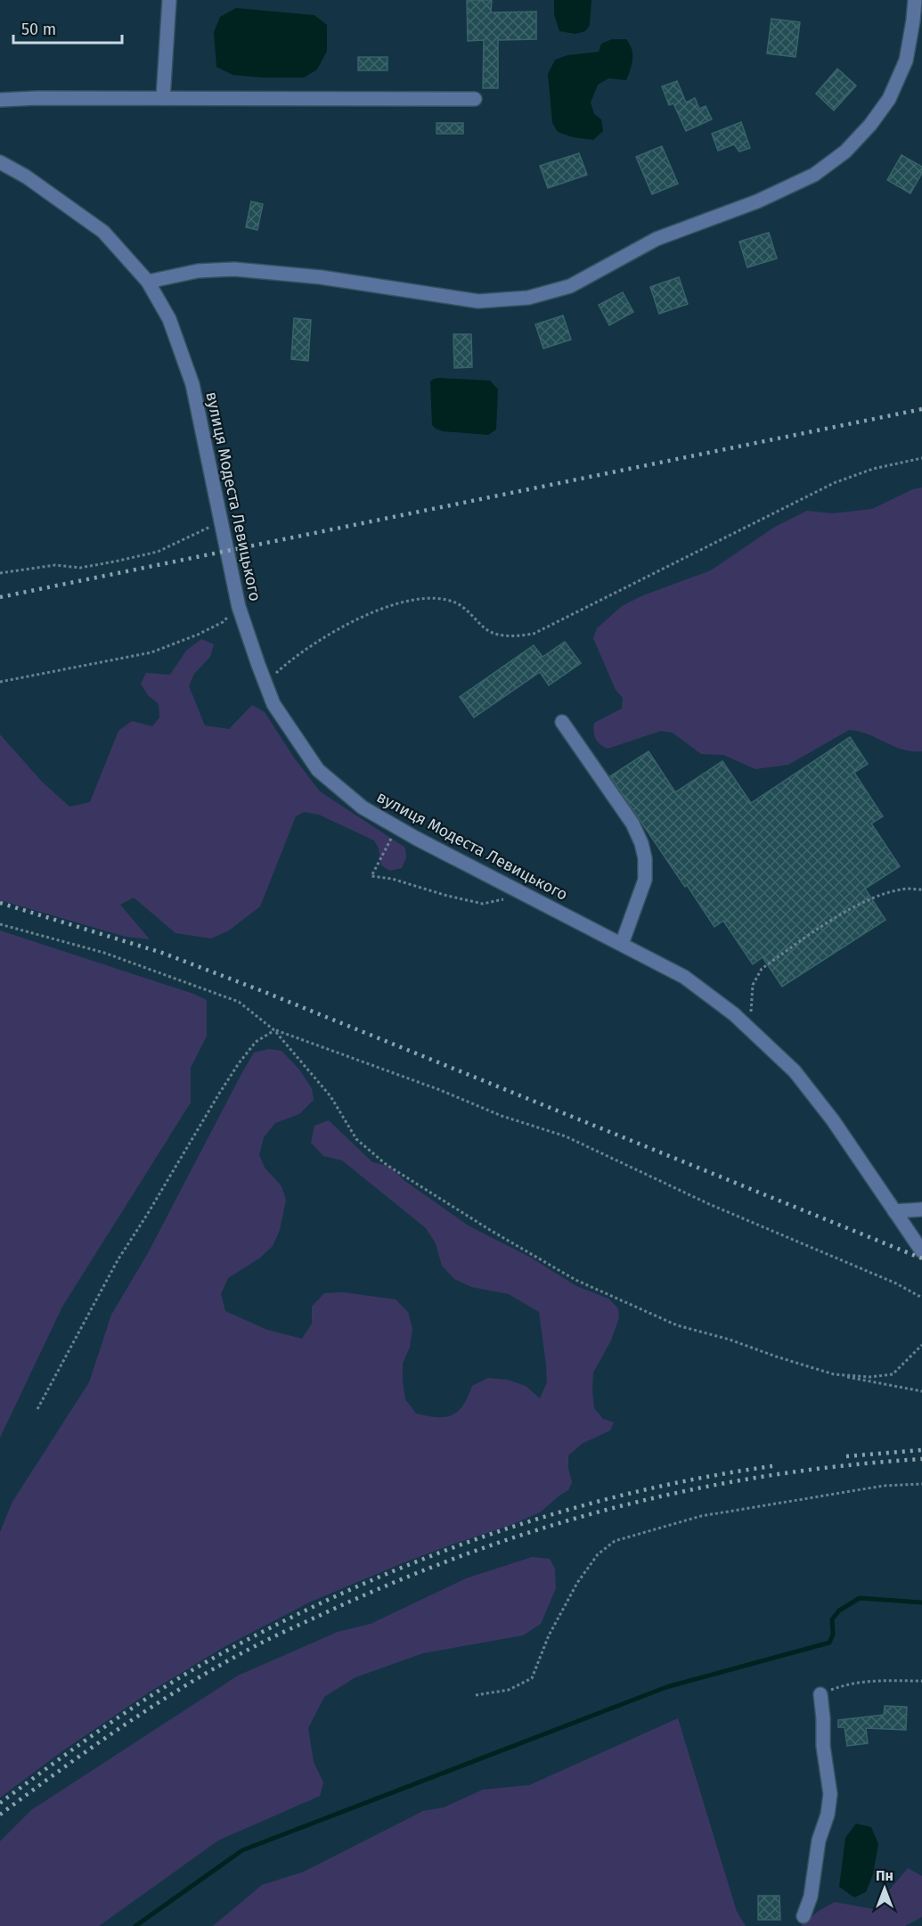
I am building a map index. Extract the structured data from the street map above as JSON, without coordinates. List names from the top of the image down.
{
  "streets": {
    "street": ["вулиця Модеста Левицького"]
  },
  "scale_bar": "50 m",
  "north": "top"
}
